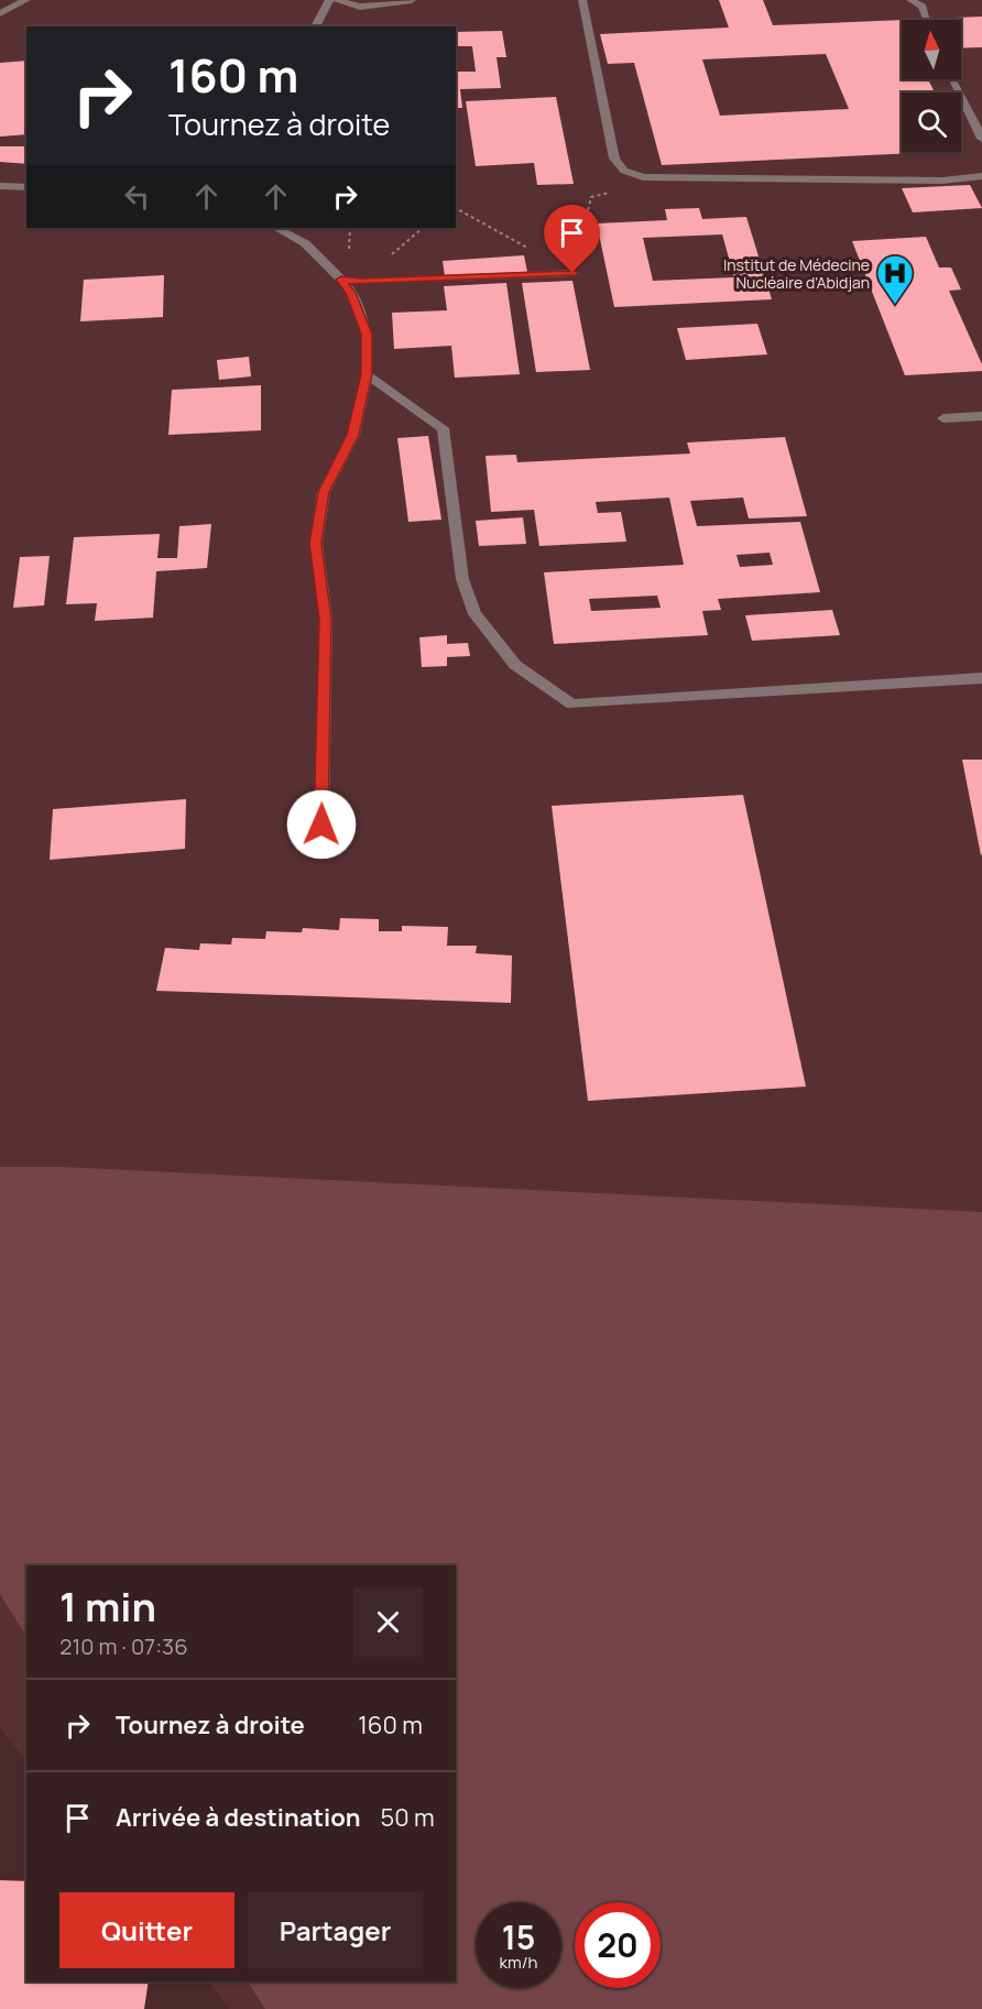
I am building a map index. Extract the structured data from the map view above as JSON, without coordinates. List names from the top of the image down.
{
  "places": {
    "hospital": ["Institut de Médecine Nucléaire d'Abidjan"]
  },
  "north": "top",
  "page": {
    "turn": ["160 m", "Tournez à droite"],
    "heading": ["1 min", "210 m · 07:36"],
    "list": [
      {
        "name": "Tournez à droite",
        "value": "160 m"
      },
      {
        "name": "Arrivée à destination",
        "value": "50 m"
      }
    ],
    "buttons": ["Quitter", "Partager"],
    "speed": "15 km/h",
    "limit": "20"
  }
}
